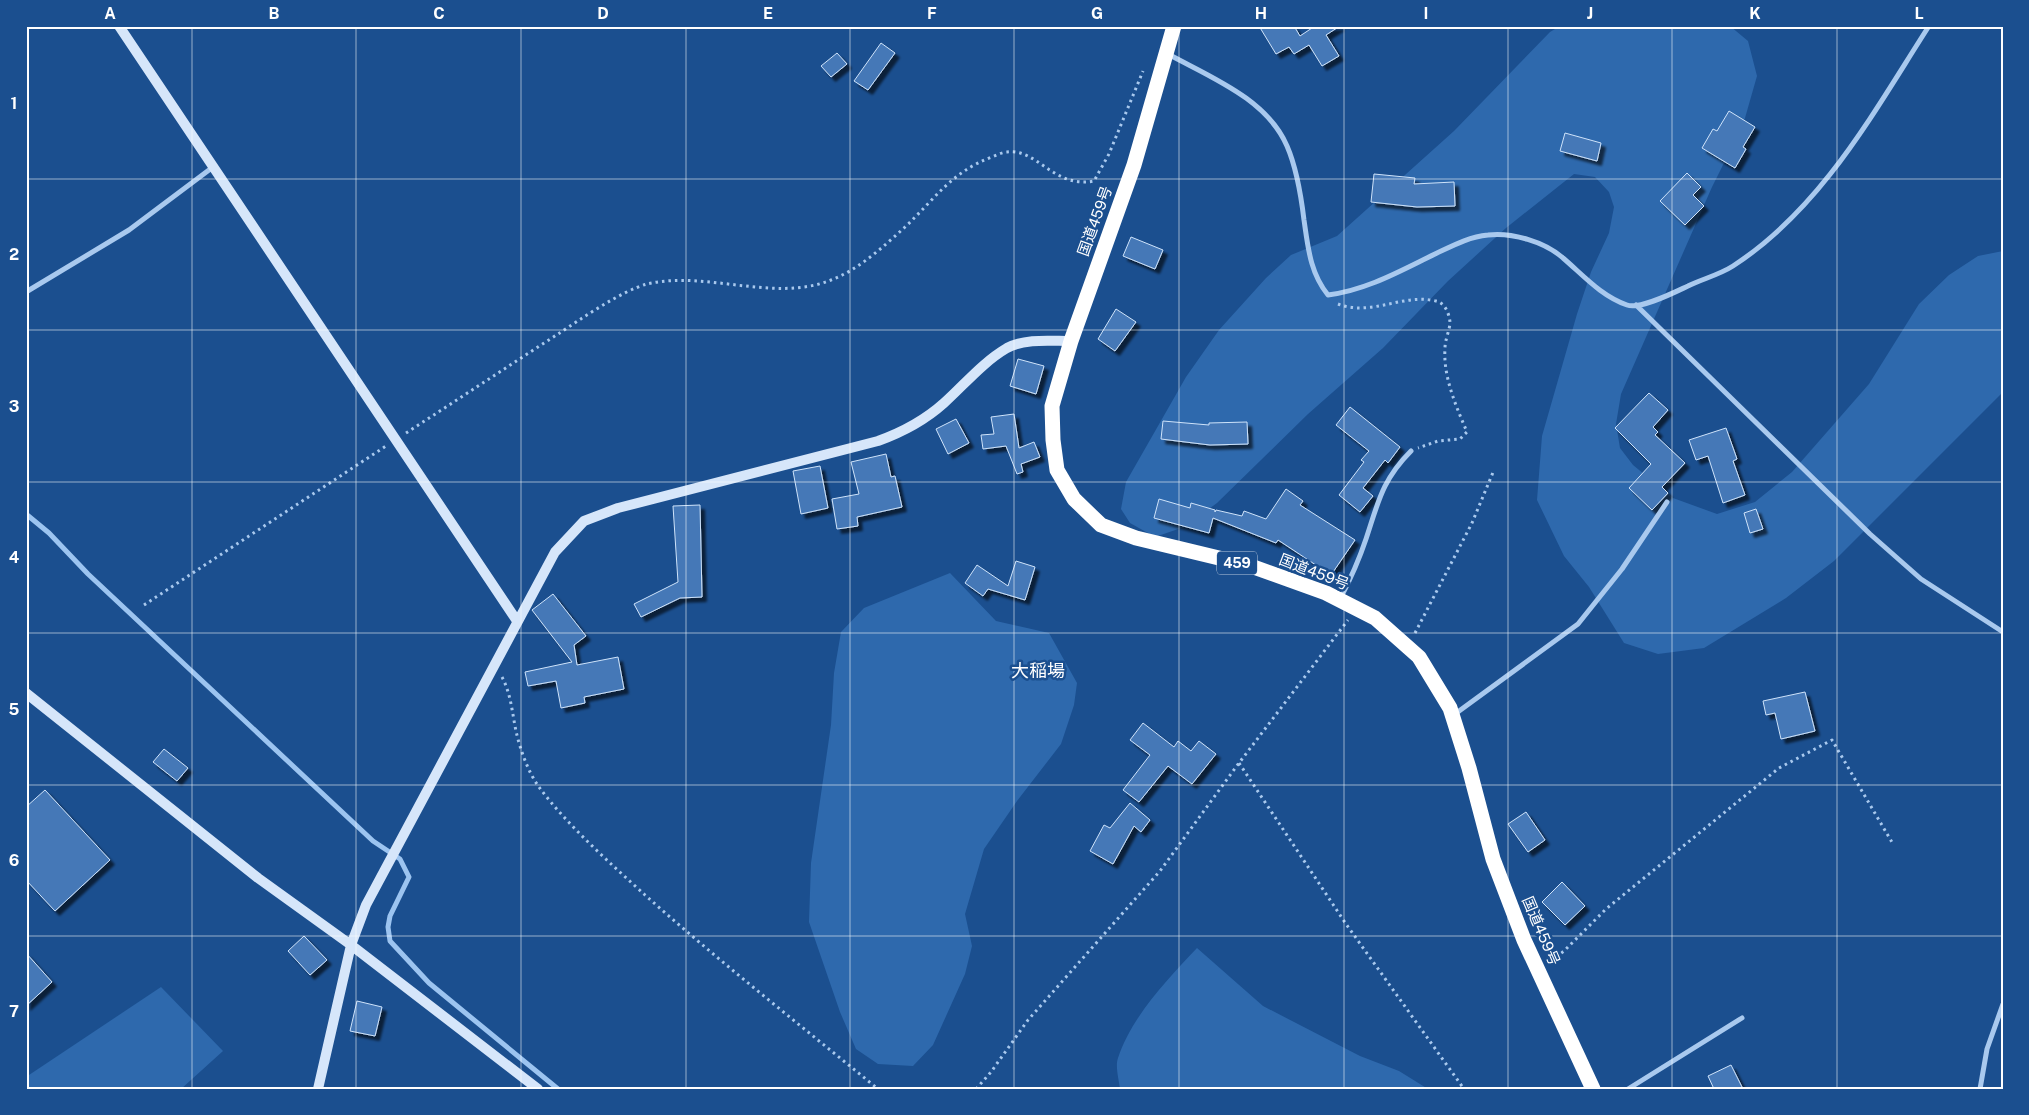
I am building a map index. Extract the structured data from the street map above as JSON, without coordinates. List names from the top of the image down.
{
  "streets": {
    "highway": ["国道459号", "459"]
  },
  "districts": ["大稲場"],
  "grid": {
    "columns": [
      "A",
      "B",
      "C",
      "D",
      "E",
      "F",
      "G",
      "H",
      "I",
      "J",
      "K",
      "L"
    ],
    "rows": [
      "1",
      "2",
      "3",
      "4",
      "5",
      "6",
      "7"
    ]
  }
}
